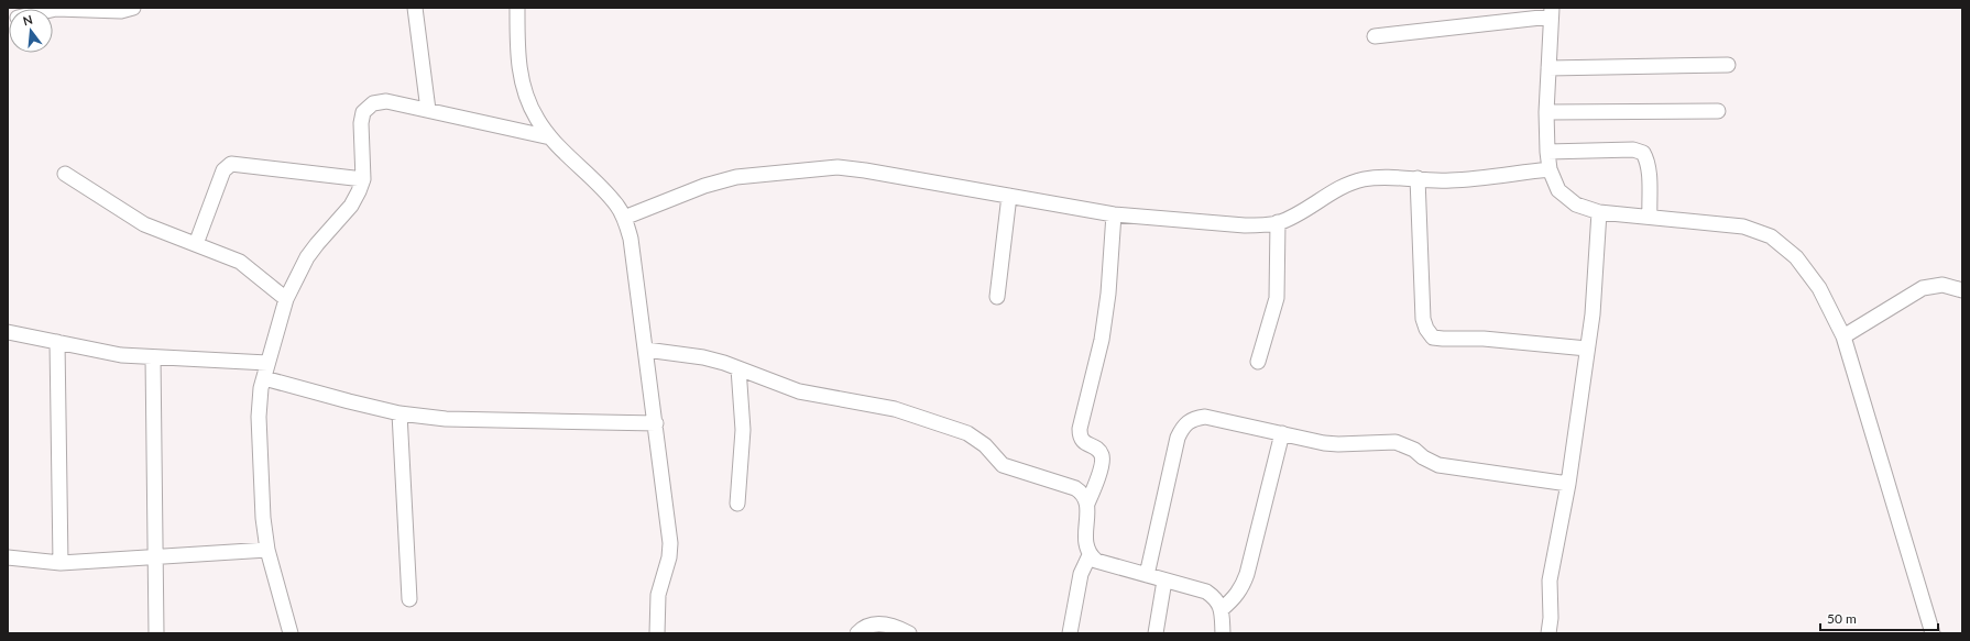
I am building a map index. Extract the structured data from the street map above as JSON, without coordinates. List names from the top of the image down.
{
  "scale_bar": "50 m",
  "north": "top"
}
